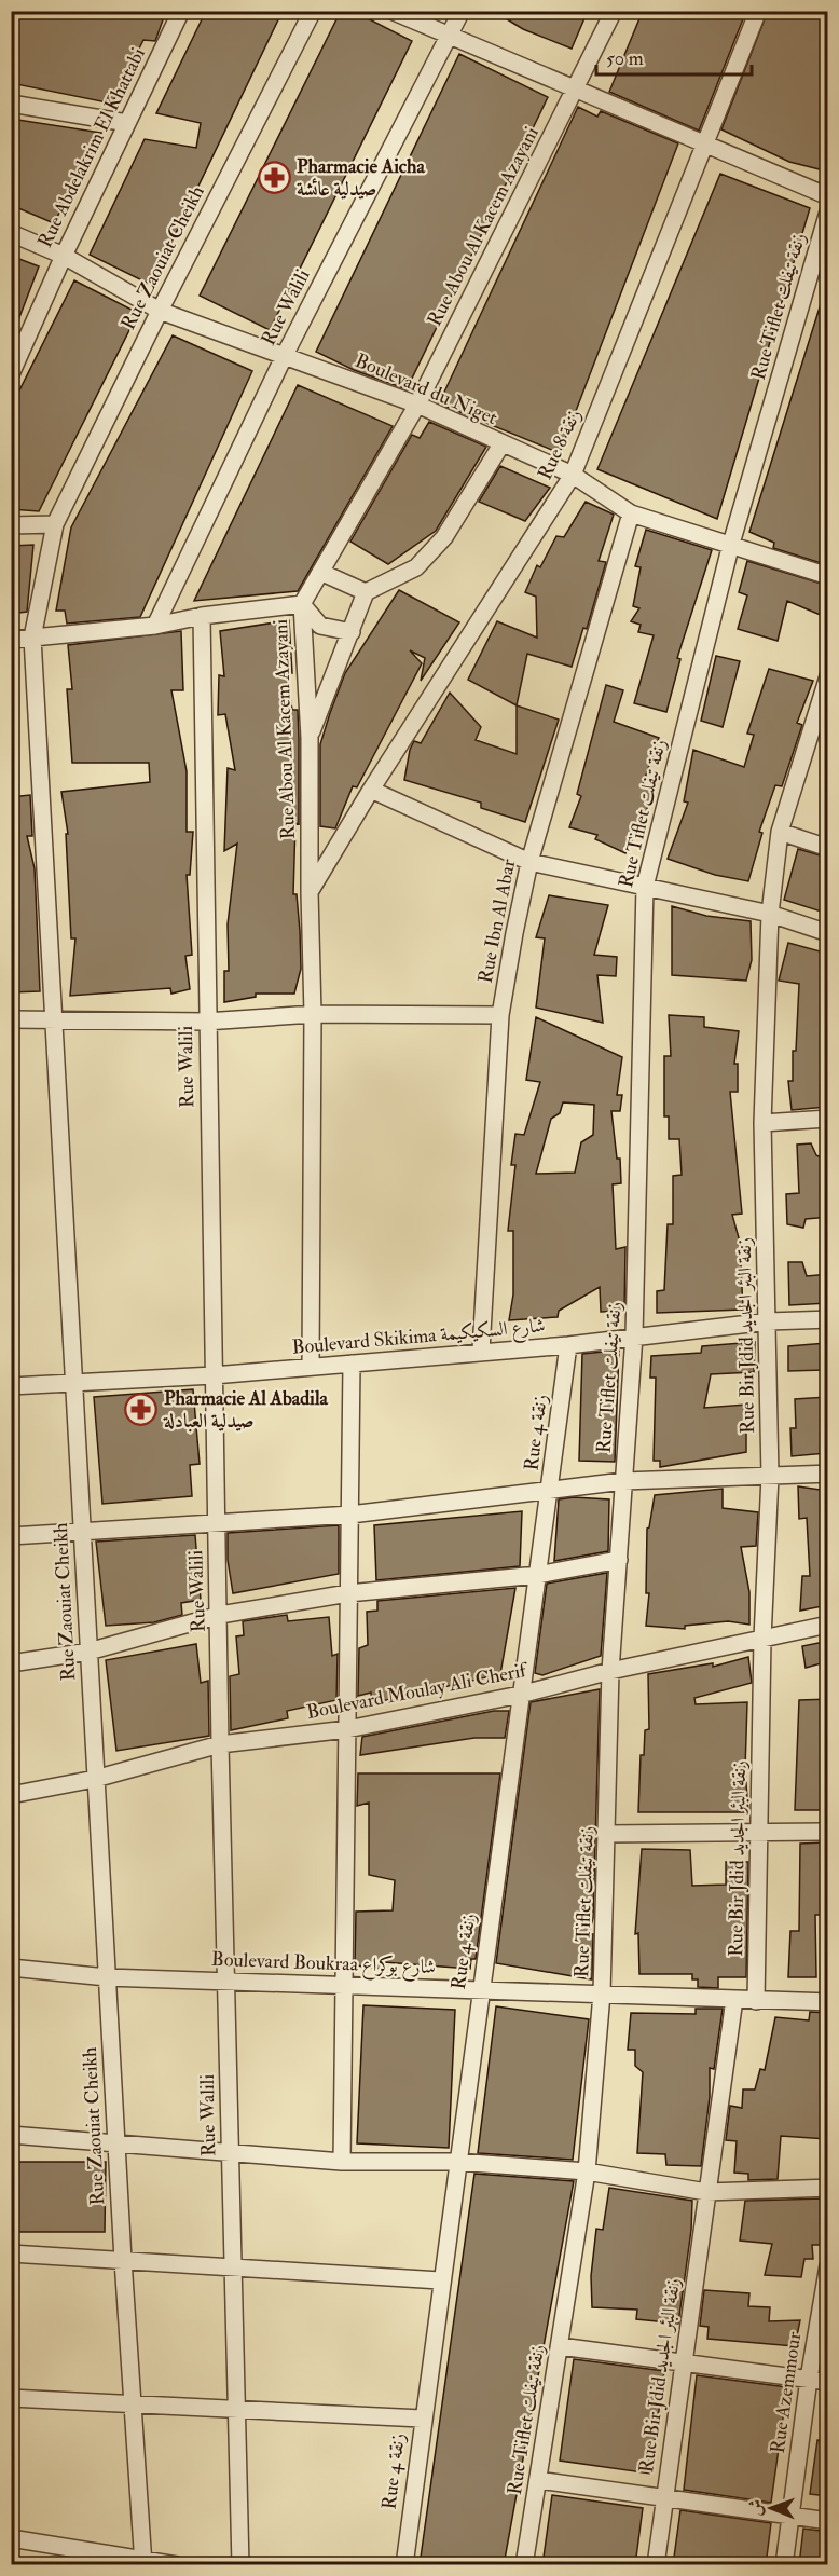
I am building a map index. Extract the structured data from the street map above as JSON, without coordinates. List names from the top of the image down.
{
  "streets": {
    "street": [
      "Rue Abdelakrim El Khattabi",
      "Rue Abou Al Kacem Azayani",
      "Rue Zaouiat Cheikh",
      "Rue Tiflet زنقة تيفلت",
      "Rue Walili",
      "Boulevard du Niget",
      "Rue 8 زنقة",
      "Rue Ibn Al Abar",
      "Rue Bir Jdid زنقة البئر الجديد",
      "Boulevard Skikima شارع السكيكيمة",
      "Rue 4 زنقة",
      "Boulevard Moulay Ali Cherif",
      "Boulevard Boukraa شارع بوكراع",
      "Rue Azemmour"
    ]
  },
  "crossings": [
    ["Rue Abdelakrim El Khattabi", "Boulevard du Niget"],
    ["Rue Abou Al Kacem Azayani", "Boulevard du Niget"],
    ["Rue Abou Al Kacem Azayani", "Rue 8 زنقة"],
    ["Rue Abou Al Kacem Azayani", "Boulevard Skikima شارع السكيكيمة"],
    ["Rue Zaouiat Cheikh", "Boulevard du Niget"],
    ["Rue Zaouiat Cheikh", "Boulevard Skikima شارع السكيكيمة"],
    ["Rue Zaouiat Cheikh", "Boulevard Moulay Ali Cherif"],
    ["Rue Zaouiat Cheikh", "Boulevard Boukraa شارع بوكراع"],
    ["Rue Tiflet زنقة تيفلت", "Boulevard du Niget"],
    ["Rue Tiflet زنقة تيفلت", "Boulevard Skikima شارع السكيكيمة"],
    ["Rue Tiflet زنقة تيفلت", "Boulevard Moulay Ali Cherif"],
    ["Rue Tiflet زنقة تيفلت", "Boulevard Boukraa شارع بوكراع"],
    ["Rue Walili", "Boulevard du Niget"],
    ["Rue Walili", "Boulevard Skikima شارع السكيكيمة"],
    ["Rue Walili", "Boulevard Moulay Ali Cherif"],
    ["Rue Walili", "Boulevard Boukraa شارع بوكراع"],
    ["Boulevard du Niget", "Rue 8 زنقة"],
    ["Boulevard du Niget", "Rue Ibn Al Abar"],
    ["Rue Ibn Al Abar", "Boulevard Skikima شارع السكيكيمة"],
    ["Rue Bir Jdid زنقة البئر الجديد", "Boulevard Skikima شارع السكيكيمة"],
    ["Rue Bir Jdid زنقة البئر الجديد", "Boulevard Moulay Ali Cherif"],
    ["Rue Bir Jdid زنقة البئر الجديد", "Boulevard Boukraa شارع بوكراع"],
    ["Boulevard Skikima شارع السكيكيمة", "Rue 4 زنقة"],
    ["Rue 4 زنقة", "Boulevard Moulay Ali Cherif"],
    ["Rue 4 زنقة", "Boulevard Boukraa شارع بوكراع"]
  ],
  "places": {
    "pharmacy": ["Pharmacie Aicha صيدلية عائشة", "Pharmacie Al Abadila صيدلية العبادلة"]
  },
  "scale_bar": "50 m",
  "north": "left"
}
